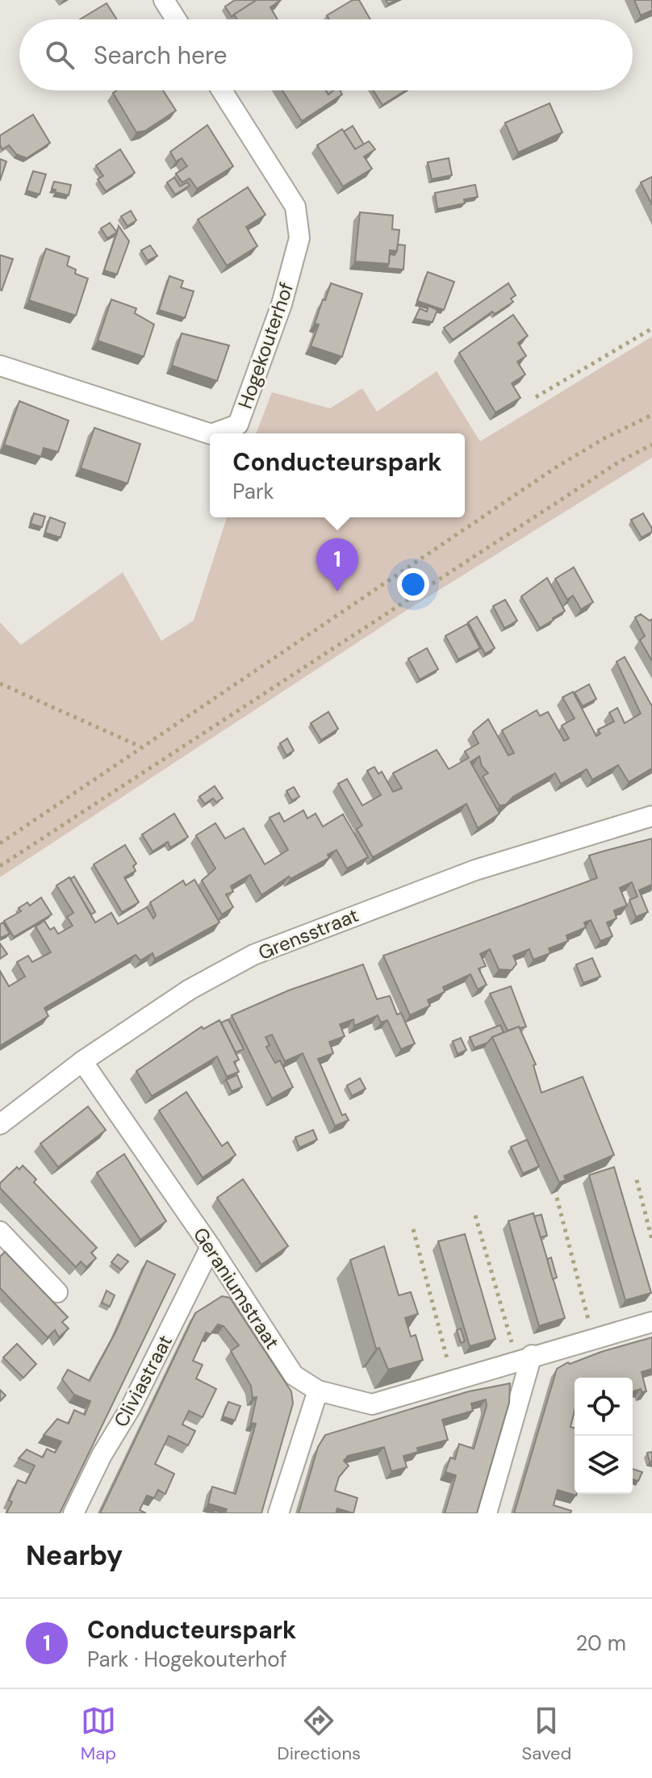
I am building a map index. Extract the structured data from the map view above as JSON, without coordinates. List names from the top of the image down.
{
  "streets": {
    "street": [
      "Hogekouterhof",
      "Grensstraat",
      "Geraniumstraat",
      "Cliviastraat"
    ]
  },
  "crossings": [
    ["Grensstraat", "Geraniumstraat"],
    ["Geraniumstraat", "Cliviastraat"]
  ],
  "page": {
    "search": "Search here",
    "popup": ["Conducteurspark", "Park"],
    "pins": "1",
    "heading": "Nearby",
    "list": [
      {
        "mark": "1",
        "name": "Conducteurspark",
        "note": "Park · Hogekouterhof",
        "value": "20 m"
      }
    ],
    "nav": ["Map", "Directions", "Saved"]
  }
}
